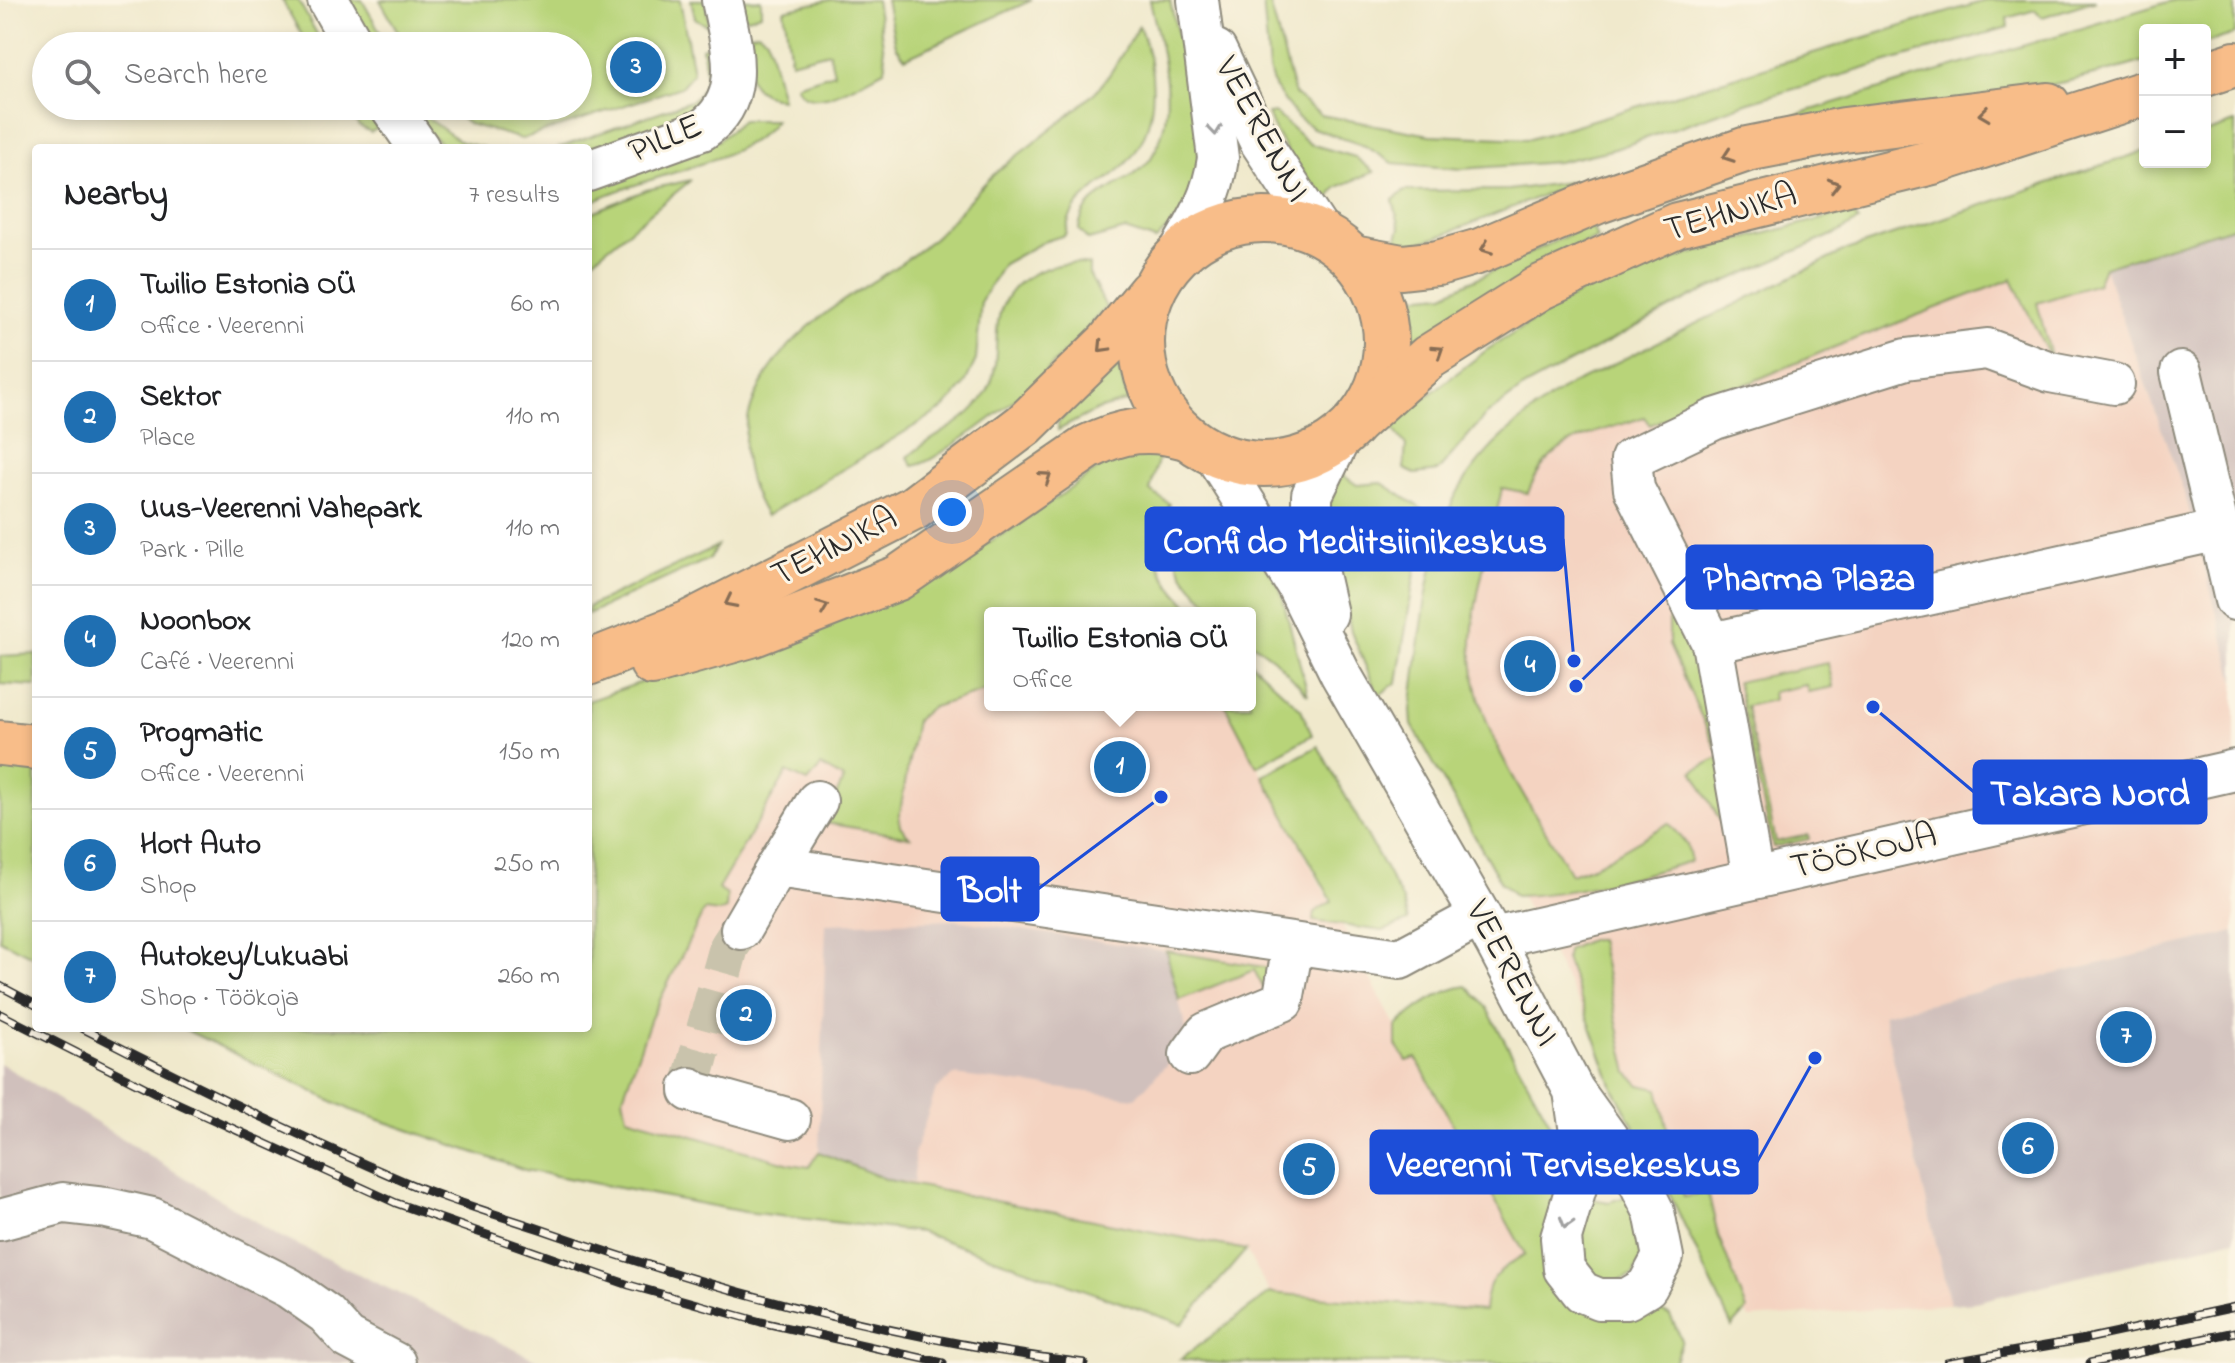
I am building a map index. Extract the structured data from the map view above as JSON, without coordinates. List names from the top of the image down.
{
  "streets": {
    "main road": ["TEHNIKA"],
    "street": ["VEERENNI", "PILLE", "TÖÖKOJA"]
  },
  "crossings": [
    ["VEERENNI", "TEHNIKA"],
    ["VEERENNI", "TÖÖKOJA"]
  ],
  "places": [
    "Confido Meditsiinikeskus",
    "Pharma Plaza",
    "Takara Nord",
    "Bolt",
    "Veerenni Tervisekeskus"
  ],
  "page": {
    "map_buttons": ["+", "−"],
    "search": "Search here",
    "pins": [
      "3",
      "4",
      "1",
      "2",
      "7",
      "6",
      "5"
    ],
    "heading": ["Nearby", "7 results"],
    "list": [
      {
        "mark": "1",
        "name": "Twilio Estonia OÜ",
        "note": "Office · Veerenni",
        "value": "60 m"
      },
      {
        "mark": "2",
        "name": "Sektor",
        "note": "Place",
        "value": "110 m"
      },
      {
        "mark": "3",
        "name": "Uus-Veerenni Vahepark",
        "note": "Park · Pille",
        "value": "110 m"
      },
      {
        "mark": "4",
        "name": "Noonbox",
        "note": "Café · Veerenni",
        "value": "120 m"
      },
      {
        "mark": "5",
        "name": "Progmatic",
        "note": "Office · Veerenni",
        "value": "150 m"
      },
      {
        "mark": "6",
        "name": "Hort Auto",
        "note": "Shop",
        "value": "250 m"
      },
      {
        "mark": "7",
        "name": "Autokey/Lukuabi",
        "note": "Shop · Töökoja",
        "value": "260 m"
      }
    ],
    "popup": ["Twilio Estonia OÜ", "Office"]
  }
}
